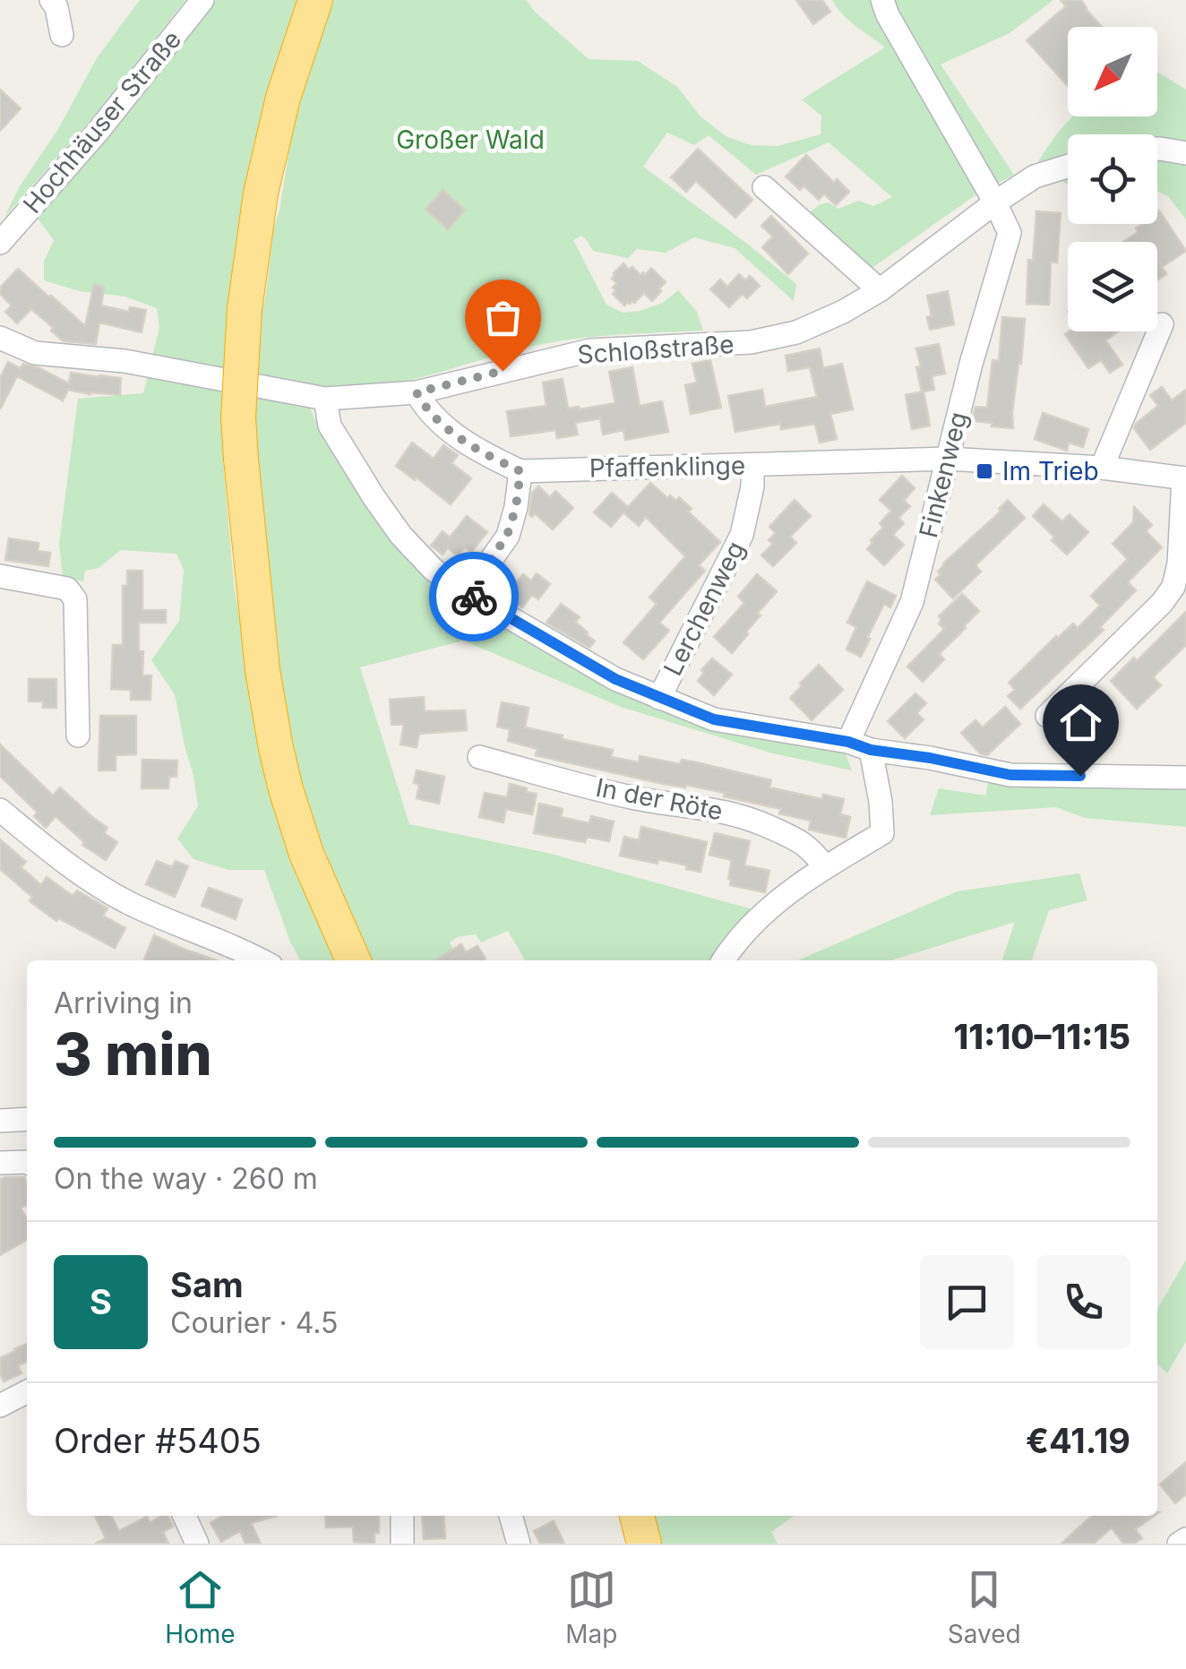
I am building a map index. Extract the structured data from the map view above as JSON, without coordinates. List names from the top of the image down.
{
  "streets": {
    "street": [
      "Hochhäuser Straße",
      "Schloßstraße",
      "Pfaffenklinge",
      "Finkenweg",
      "Lerchenweg",
      "In der Röte"
    ]
  },
  "crossings": [
    ["Schloßstraße", "Pfaffenklinge"],
    ["Schloßstraße", "Finkenweg"],
    ["Pfaffenklinge", "Finkenweg"],
    ["Pfaffenklinge", "Lerchenweg"]
  ],
  "parks": ["Großer Wald"],
  "places": {
    "transit": ["Im Trieb"]
  },
  "north": "bottom left",
  "page": {
    "heading": ["3 min", "Arriving in", "11:10–11:15"],
    "panel": [
      "Sam",
      "Courier · 4.5",
      "Order #5405",
      "€41.19"
    ],
    "bar": "On the way · 260 m",
    "round": "S",
    "tabs": ["Home", "Map", "Saved"]
  }
}
